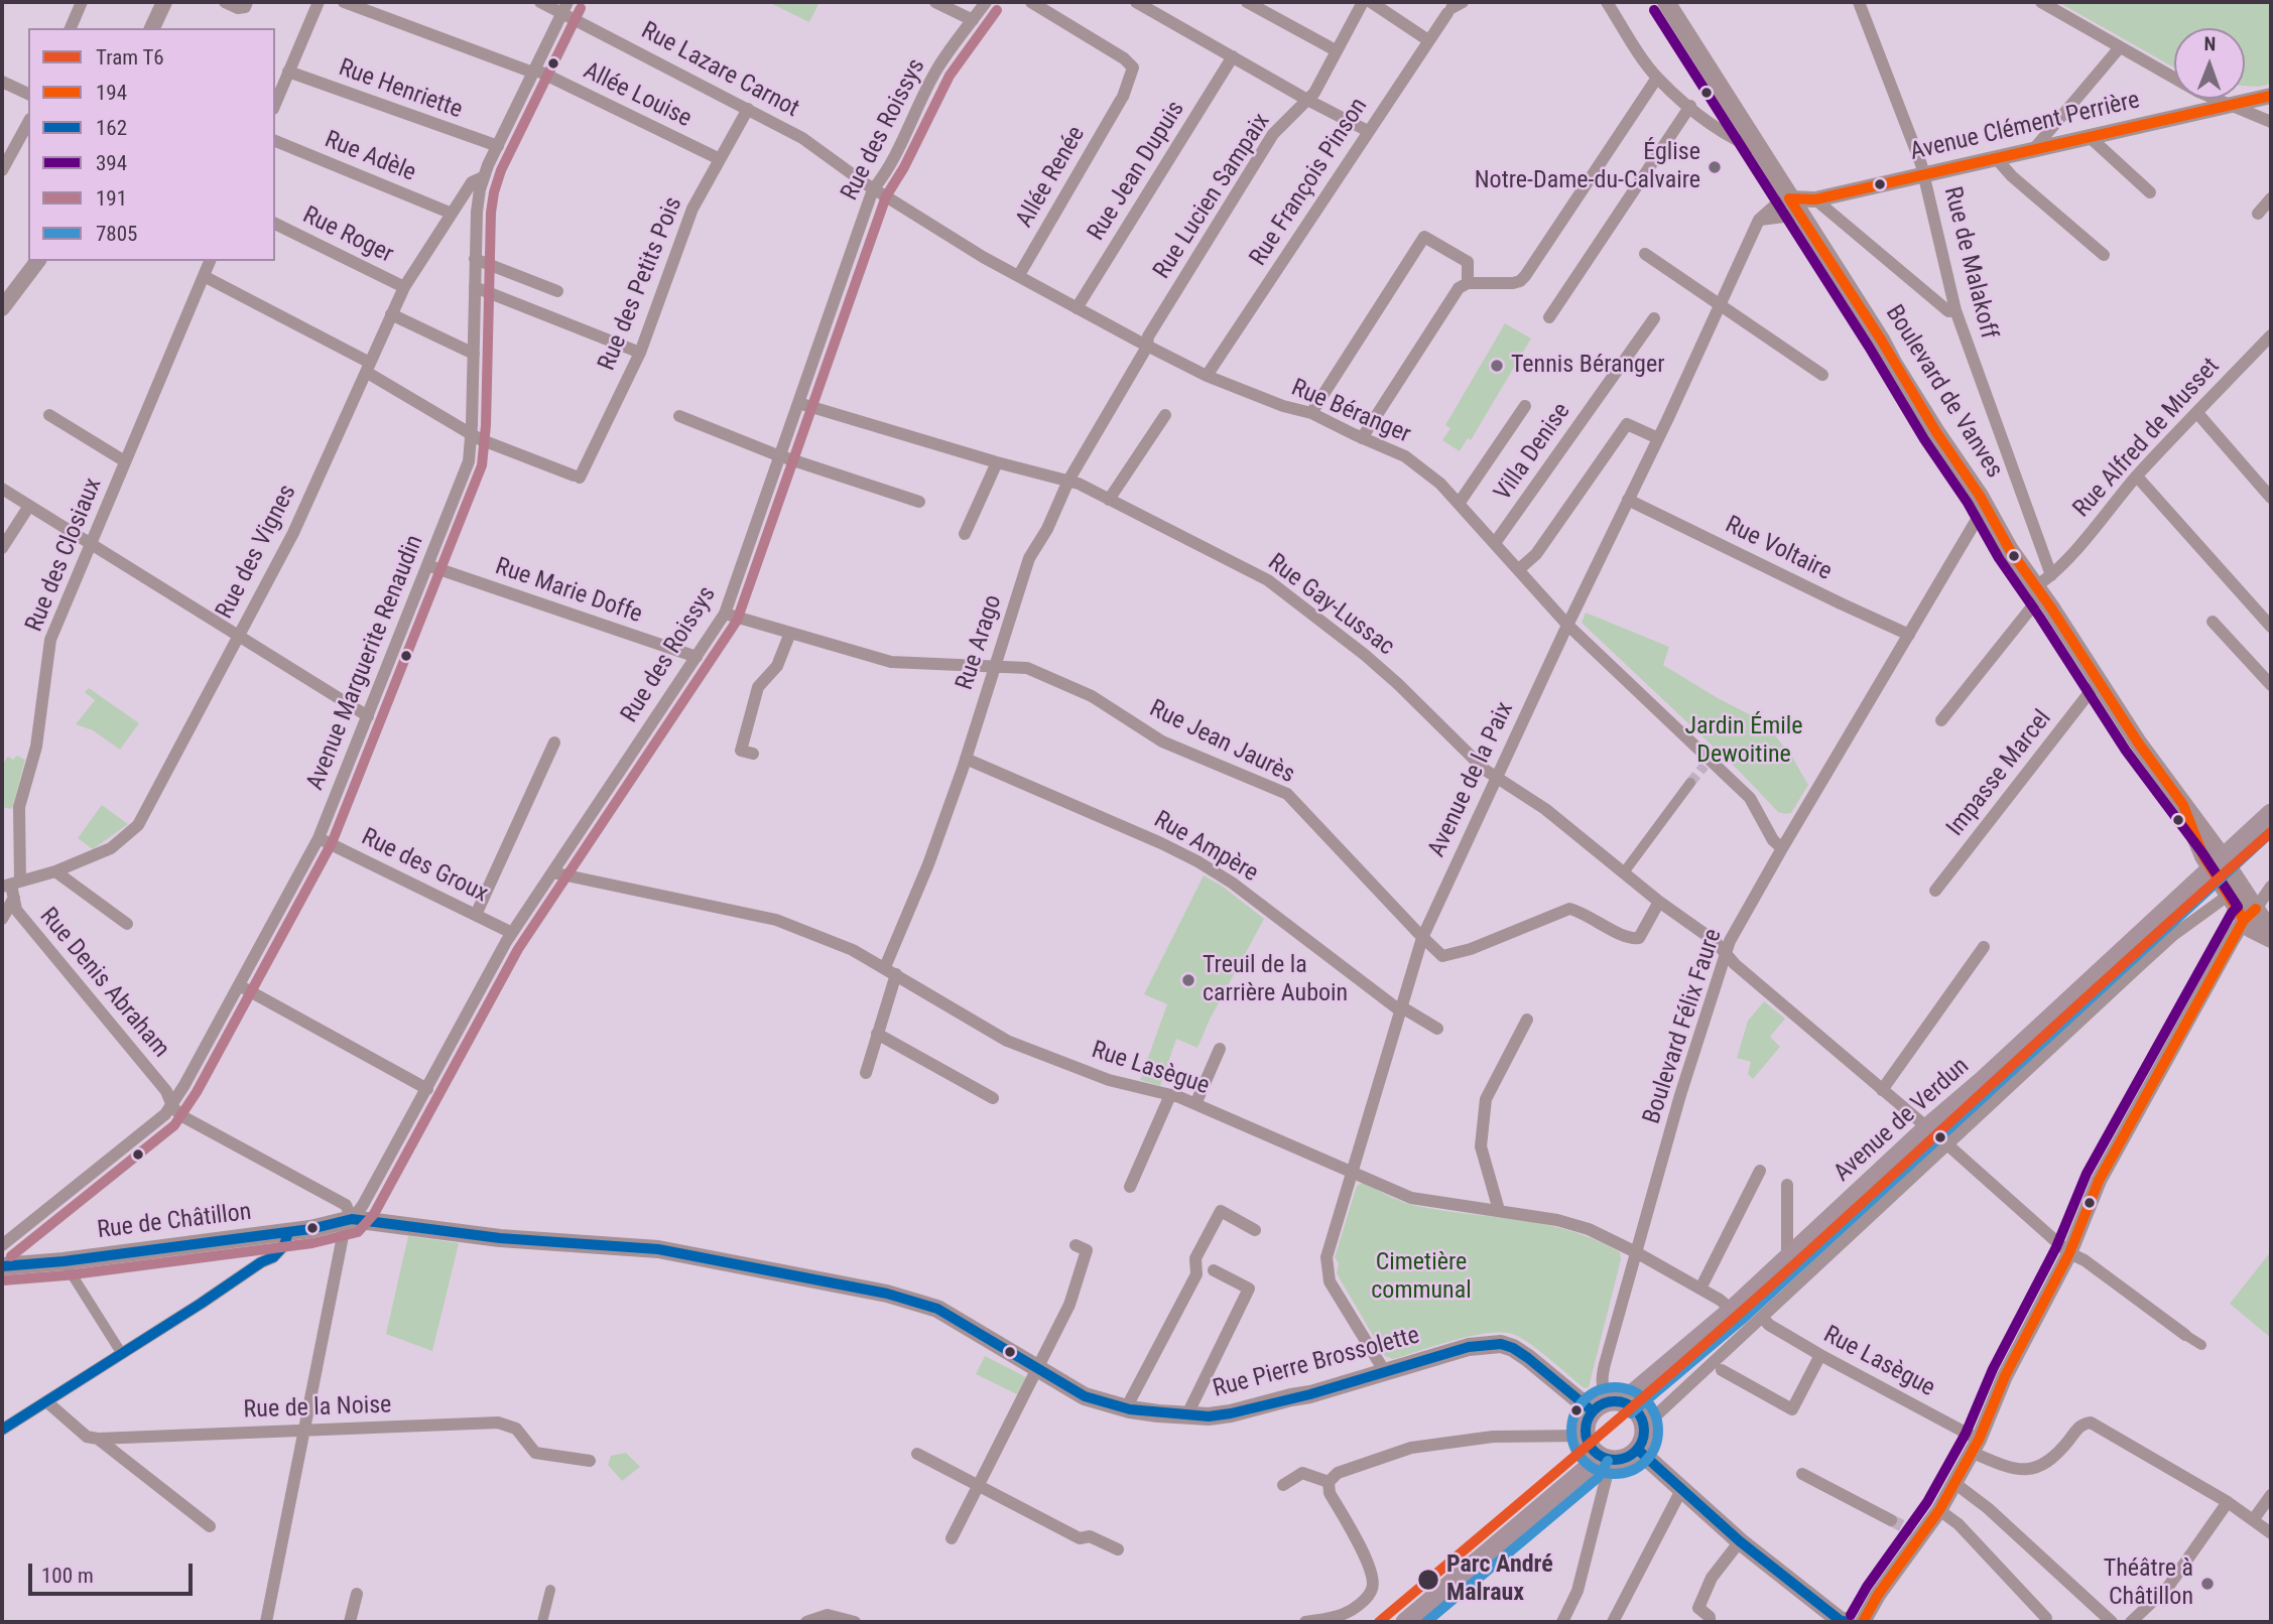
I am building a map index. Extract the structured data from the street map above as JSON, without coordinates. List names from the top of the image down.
{
  "streets": {
    "main road": [
      "Boulevard de Vanves",
      "Avenue de Verdun",
      "Rue de Châtillon",
      "Rue Pierre Brossolette"
    ],
    "street": [
      "Rue Lazare Carnot",
      "Rue Henriette",
      "Allée Louise",
      "Avenue Clément Perrière",
      "Rue des Roissys",
      "Rue Adèle",
      "Rue Jean Dupuis",
      "Allée Renée",
      "Rue François Pinson",
      "Rue Lucien Sampaix",
      "Rue Roger",
      "Rue de Malakoff",
      "Rue des Petits Pois",
      "Rue Béranger",
      "Rue Alfred de Musset",
      "Villa Denise",
      "Rue Voltaire",
      "Rue des Vignes",
      "Rue des Closiaux",
      "Rue Marie Doffe",
      "Rue Gay-Lussac",
      "Rue Arago",
      "Avenue Marguerite Renaudin",
      "Rue Jean Jaurès",
      "Impasse Marcel",
      "Avenue de la Paix",
      "Rue Ampère",
      "Rue des Groux",
      "Rue Denis Abraham",
      "Boulevard Félix Faure",
      "Rue Lasègue",
      "Rue de la Noise"
    ]
  },
  "crossings": [
    ["Rue Lazare Carnot", "Rue des Roissys"],
    ["Rue Lazare Carnot", "Rue des Petits Pois"],
    ["Rue Lazare Carnot", "Rue Béranger"],
    ["Rue Lazare Carnot", "Avenue Marguerite Renaudin"],
    ["Rue Henriette", "Avenue Marguerite Renaudin"],
    ["Allée Louise", "Rue des Petits Pois"],
    ["Allée Louise", "Avenue Marguerite Renaudin"],
    ["Avenue Clément Perrière", "Rue de Malakoff"],
    ["Avenue Clément Perrière", "Boulevard de Vanves"],
    ["Avenue Clément Perrière", "Avenue de la Paix"],
    ["Rue des Roissys", "Rue Béranger"],
    ["Rue des Roissys", "Rue Marie Doffe"],
    ["Rue des Roissys", "Rue Gay-Lussac"],
    ["Rue des Roissys", "Rue Jean Jaurès"],
    ["Rue des Roissys", "Rue des Groux"],
    ["Rue des Roissys", "Rue Lasègue"],
    ["Rue des Roissys", "Rue de Châtillon"],
    ["Rue des Roissys", "Rue de la Noise"],
    ["Rue Adèle", "Rue des Vignes"],
    ["Rue Jean Dupuis", "Rue Béranger"],
    ["Allée Renée", "Rue Béranger"],
    ["Rue François Pinson", "Rue Béranger"],
    ["Rue Lucien Sampaix", "Rue Béranger"],
    ["Rue Lucien Sampaix", "Rue Arago"],
    ["Rue Roger", "Rue des Vignes"],
    ["Rue de Malakoff", "Rue Alfred de Musset"],
    ["Rue des Petits Pois", "Avenue Marguerite Renaudin"],
    ["Boulevard de Vanves", "Impasse Marcel"],
    ["Boulevard de Vanves", "Avenue de la Paix"],
    ["Boulevard de Vanves", "Boulevard Félix Faure"],
    ["Boulevard de Vanves", "Avenue de Verdun"],
    ["Rue Béranger", "Villa Denise"],
    ["Rue Béranger", "Rue Arago"],
    ["Rue Béranger", "Avenue de la Paix"],
    ["Rue Béranger", "Boulevard Félix Faure"],
    ["Rue Voltaire", "Avenue de la Paix"],
    ["Rue Voltaire", "Boulevard Félix Faure"],
    ["Rue des Vignes", "Rue des Closiaux"],
    ["Rue des Vignes", "Avenue Marguerite Renaudin"],
    ["Rue des Vignes", "Rue Denis Abraham"],
    ["Rue des Closiaux", "Rue Denis Abraham"],
    ["Rue Marie Doffe", "Avenue Marguerite Renaudin"],
    ["Rue Gay-Lussac", "Rue Arago"],
    ["Rue Gay-Lussac", "Rue Jean Jaurès"],
    ["Rue Gay-Lussac", "Avenue de la Paix"],
    ["Rue Gay-Lussac", "Boulevard Félix Faure"],
    ["Rue Gay-Lussac", "Avenue de Verdun"],
    ["Rue Arago", "Rue Jean Jaurès"],
    ["Rue Arago", "Rue Ampère"],
    ["Rue Arago", "Rue Lasègue"],
    ["Avenue Marguerite Renaudin", "Rue des Groux"],
    ["Avenue Marguerite Renaudin", "Rue Denis Abraham"],
    ["Rue Jean Jaurès", "Avenue de la Paix"],
    ["Avenue de la Paix", "Rue Ampère"],
    ["Avenue de la Paix", "Rue Lasègue"],
    ["Avenue de la Paix", "Rue Pierre Brossolette"],
    ["Boulevard Félix Faure", "Rue Lasègue"],
    ["Boulevard Félix Faure", "Avenue de Verdun"],
    ["Boulevard Félix Faure", "Rue Pierre Brossolette"],
    ["Rue Lasègue", "Avenue de Verdun"],
    ["Avenue de Verdun", "Rue Pierre Brossolette"],
    ["Rue de Châtillon", "Rue Pierre Brossolette"]
  ],
  "parks": ["Jardin Émile Dewoitine", "Cimetière communal"],
  "places": [
    "Église Notre-Dame-du-Calvaire",
    "Tennis Béranger",
    "Treuil de la carrière Auboin",
    "Parc André Malraux",
    "Théâtre à Châtillon"
  ],
  "lines": [
    "transit line 191",
    "transit line 394",
    "transit line 194",
    "tram line T6",
    "transit line 7805",
    "transit line 162"
  ],
  "legend": [
    "Tram T6",
    "194",
    "162",
    "394",
    "191",
    "7805"
  ],
  "scale_bar": "100 m",
  "north": "top"
}
